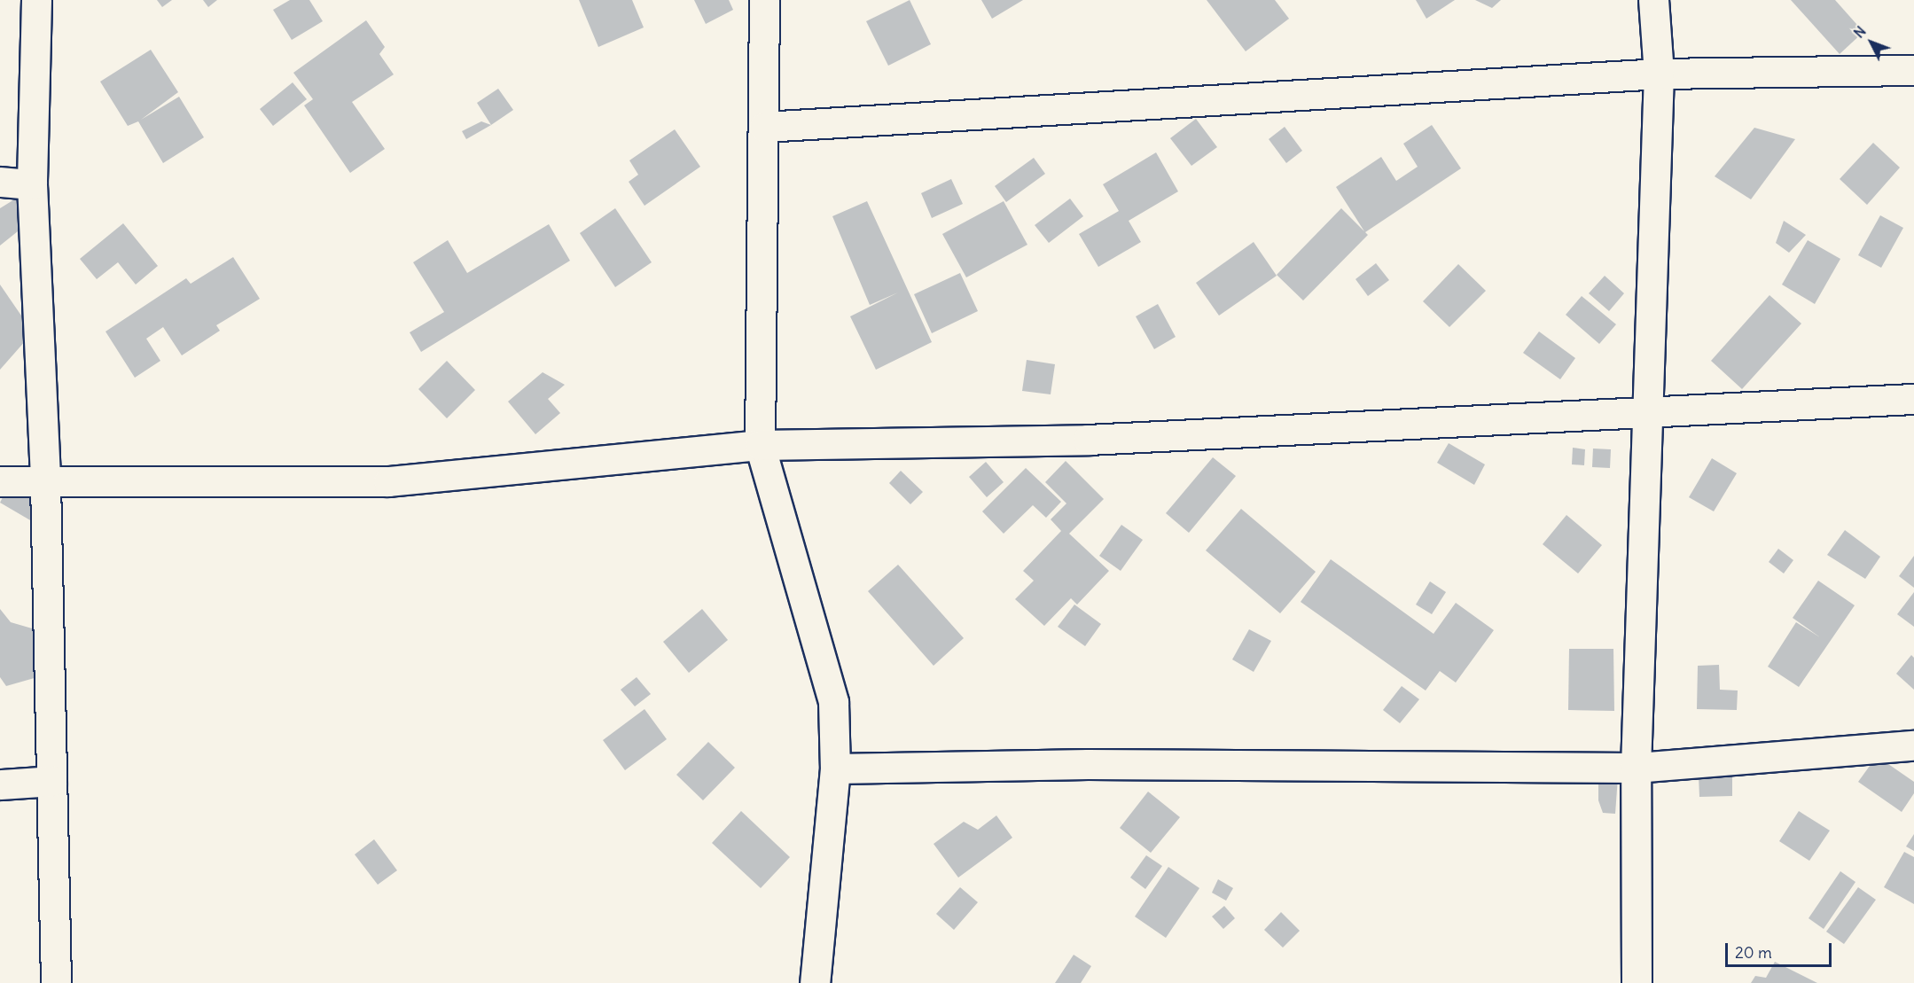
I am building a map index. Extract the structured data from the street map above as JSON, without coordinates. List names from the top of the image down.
{
  "scale_bar": "20 m",
  "north": "top left"
}
